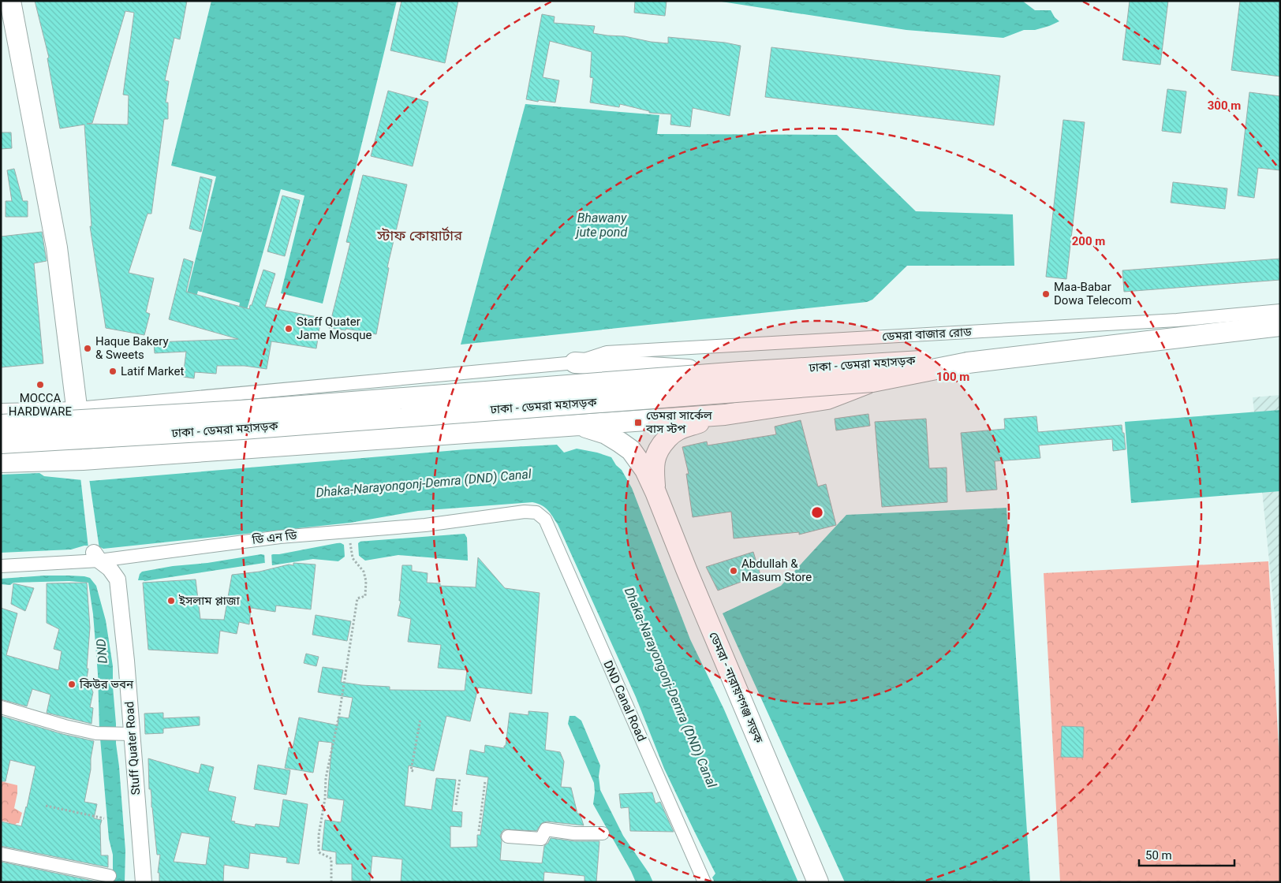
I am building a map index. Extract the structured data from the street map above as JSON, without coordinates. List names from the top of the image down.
{
  "streets": {
    "main road": ["ঢাকা - ডেমরা মহাসড়ক", "ডেমরা - নারায়ণগঞ্জ সড়ক"],
    "street": [
      "ডেমরা বাজার রোড",
      "ডি এন ডি",
      "DND Canal Road",
      "Stuff Quater Road"
    ]
  },
  "crossings": [
    ["ডি এন ডি", "DND Canal Road"],
    ["ডি এন ডি", "Stuff Quater Road"]
  ],
  "districts": ["স্টাফ কোয়ার্টার"],
  "water": ["Bhawany jute pond", "Dhaka-Narayongonj-Demra (DND) Canal", "DND"],
  "places": {
    "other": [
      "Maa-Babar Dowa Telecom",
      "Staff Quater Jame Mosque",
      "Haque Bakery & Sweets",
      "Latif Market",
      "MOCCA HARDWARE",
      "Abdullah & Masum Store",
      "ইসলাম প্লাজা",
      "কিউর ভবন"
    ],
    "transit": ["ডেমরা সার্কেল বাস স্টপ"]
  },
  "scale_bar": "50 m",
  "rings": ["300 m", "200 m", "100 m"]
}
